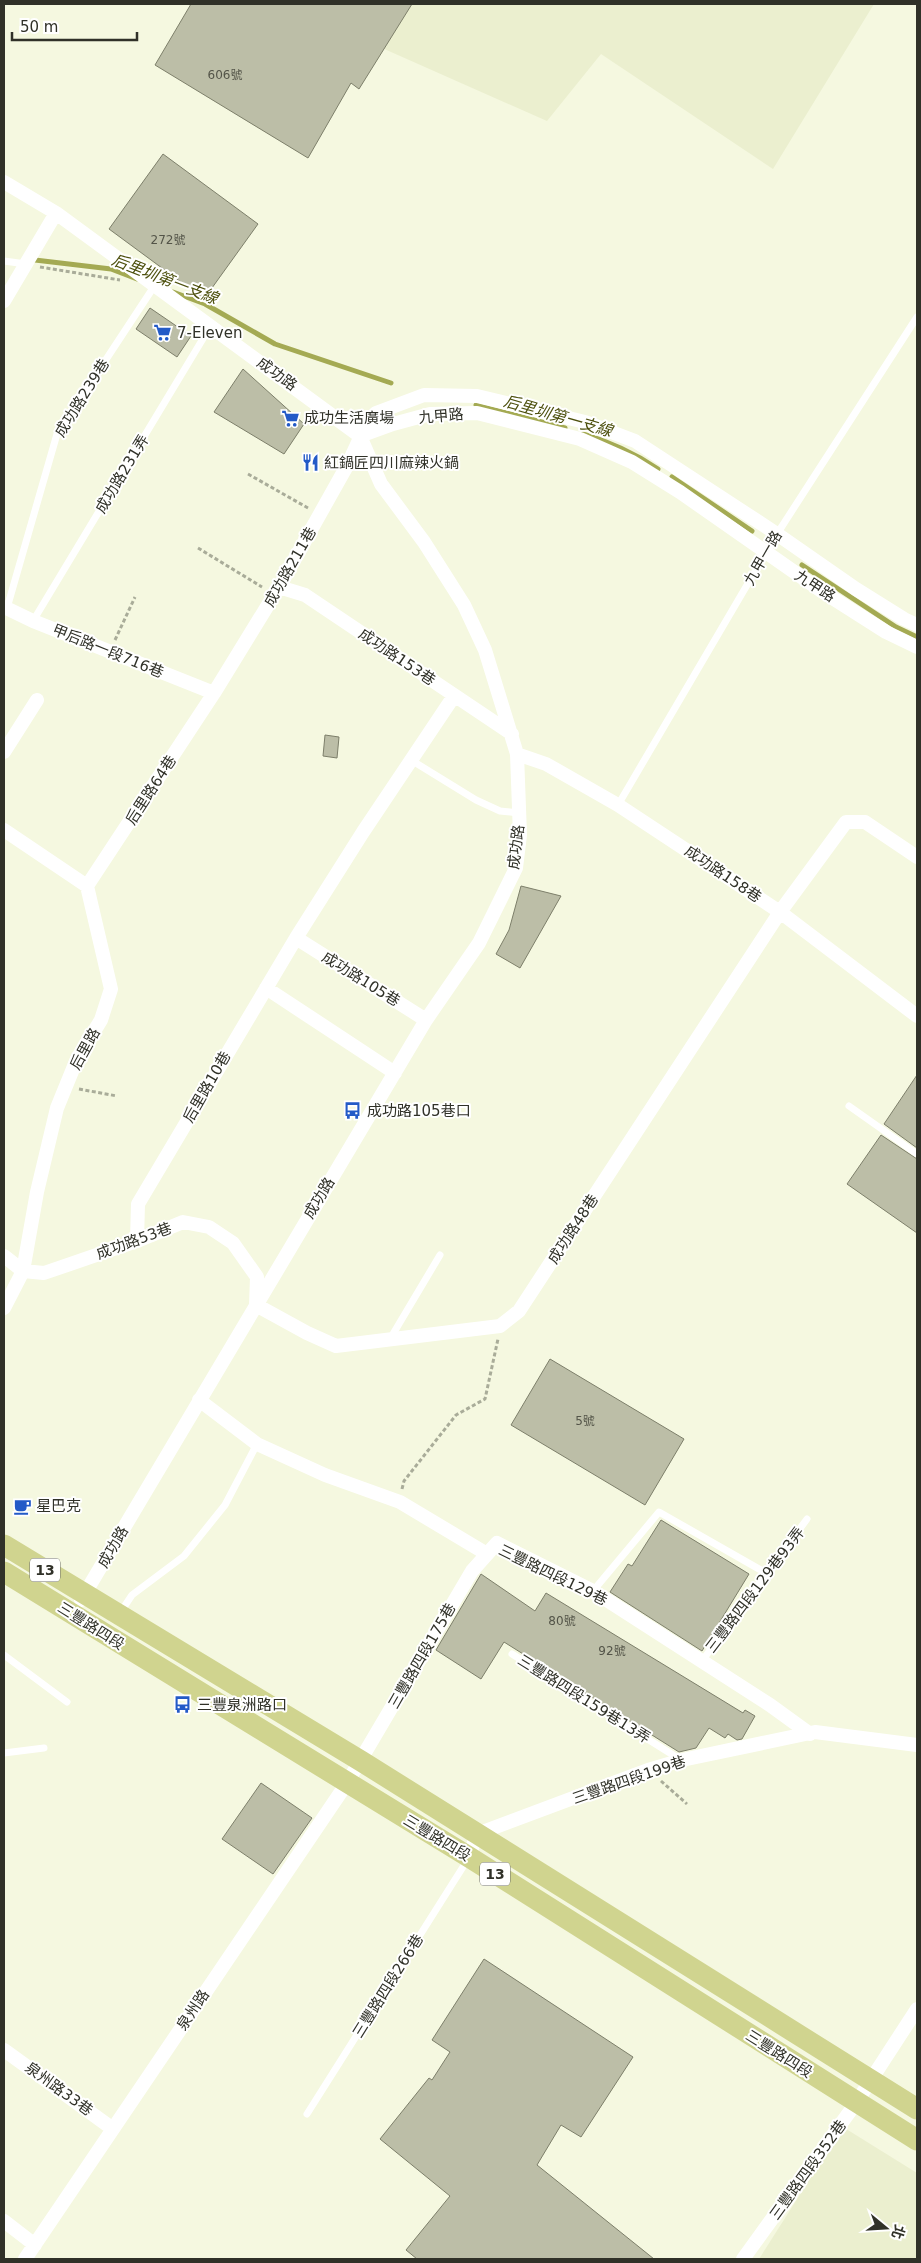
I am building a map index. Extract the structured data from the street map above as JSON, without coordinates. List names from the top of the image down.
{
  "streets": {
    "main road": ["13", "三豐路四段"],
    "street": [
      "成功路",
      "九甲路",
      "成功路211巷",
      "甲后路一段716巷",
      "成功路153巷",
      "后里路64巷",
      "成功路158巷",
      "成功路105巷",
      "后里路",
      "后里路10巷",
      "成功路48巷",
      "成功路53巷",
      "三豐路四段129巷",
      "三豐路四段175巷",
      "三豐路四段199巷",
      "泉州路",
      "泉州路33巷",
      "三豐路四段352巷"
    ],
    "lane": [
      "成功路239巷",
      "成功路231弄",
      "九甲一路",
      "三豐路四段129巷93弄",
      "三豐路四段159巷13弄",
      "三豐路四段266巷"
    ]
  },
  "crossings": [
    ["成功路", "成功路239巷"],
    ["成功路", "九甲路"],
    ["成功路", "成功路231弄"],
    ["成功路", "成功路211巷"],
    ["成功路", "成功路153巷"],
    ["成功路", "成功路158巷"],
    ["成功路", "成功路105巷"],
    ["成功路", "成功路53巷"],
    ["成功路", "三豐路四段129巷"],
    ["成功路", "三豐路四段"],
    ["成功路239巷", "甲后路一段716巷"],
    ["九甲路", "九甲一路"],
    ["九甲路", "成功路211巷"],
    ["成功路231弄", "甲后路一段716巷"],
    ["九甲一路", "成功路158巷"],
    ["成功路211巷", "甲后路一段716巷"],
    ["成功路211巷", "成功路153巷"],
    ["成功路211巷", "后里路64巷"],
    ["甲后路一段716巷", "后里路64巷"],
    ["成功路153巷", "后里路10巷"],
    ["后里路64巷", "后里路"],
    ["成功路158巷", "成功路48巷"],
    ["成功路105巷", "后里路10巷"],
    ["后里路", "成功路53巷"],
    ["后里路10巷", "成功路53巷"],
    ["三豐路四段129巷", "三豐路四段129巷93弄"],
    ["三豐路四段129巷", "三豐路四段175巷"],
    ["三豐路四段129巷", "三豐路四段199巷"],
    ["三豐路四段", "三豐路四段175巷"],
    ["三豐路四段", "三豐路四段199巷"],
    ["三豐路四段", "三豐路四段266巷"],
    ["三豐路四段", "泉州路"],
    ["三豐路四段", "三豐路四段352巷"],
    ["三豐路四段175巷", "泉州路"],
    ["三豐路四段159巷13弄", "三豐路四段199巷"],
    ["泉州路", "泉州路33巷"]
  ],
  "water": ["后里圳第一支線"],
  "places": {
    "supermarket": ["7-Eleven", "成功生活廣場"],
    "restaurant": ["紅鍋匠四川麻辣火鍋"],
    "bus stop": ["成功路105巷口", "三豐泉洲路口"],
    "cafe": ["星巴克"]
  },
  "house_numbers": [
    "606號",
    "272號",
    "5號",
    "80號",
    "92號"
  ],
  "scale_bar": "50 m",
  "north": "right"
}
